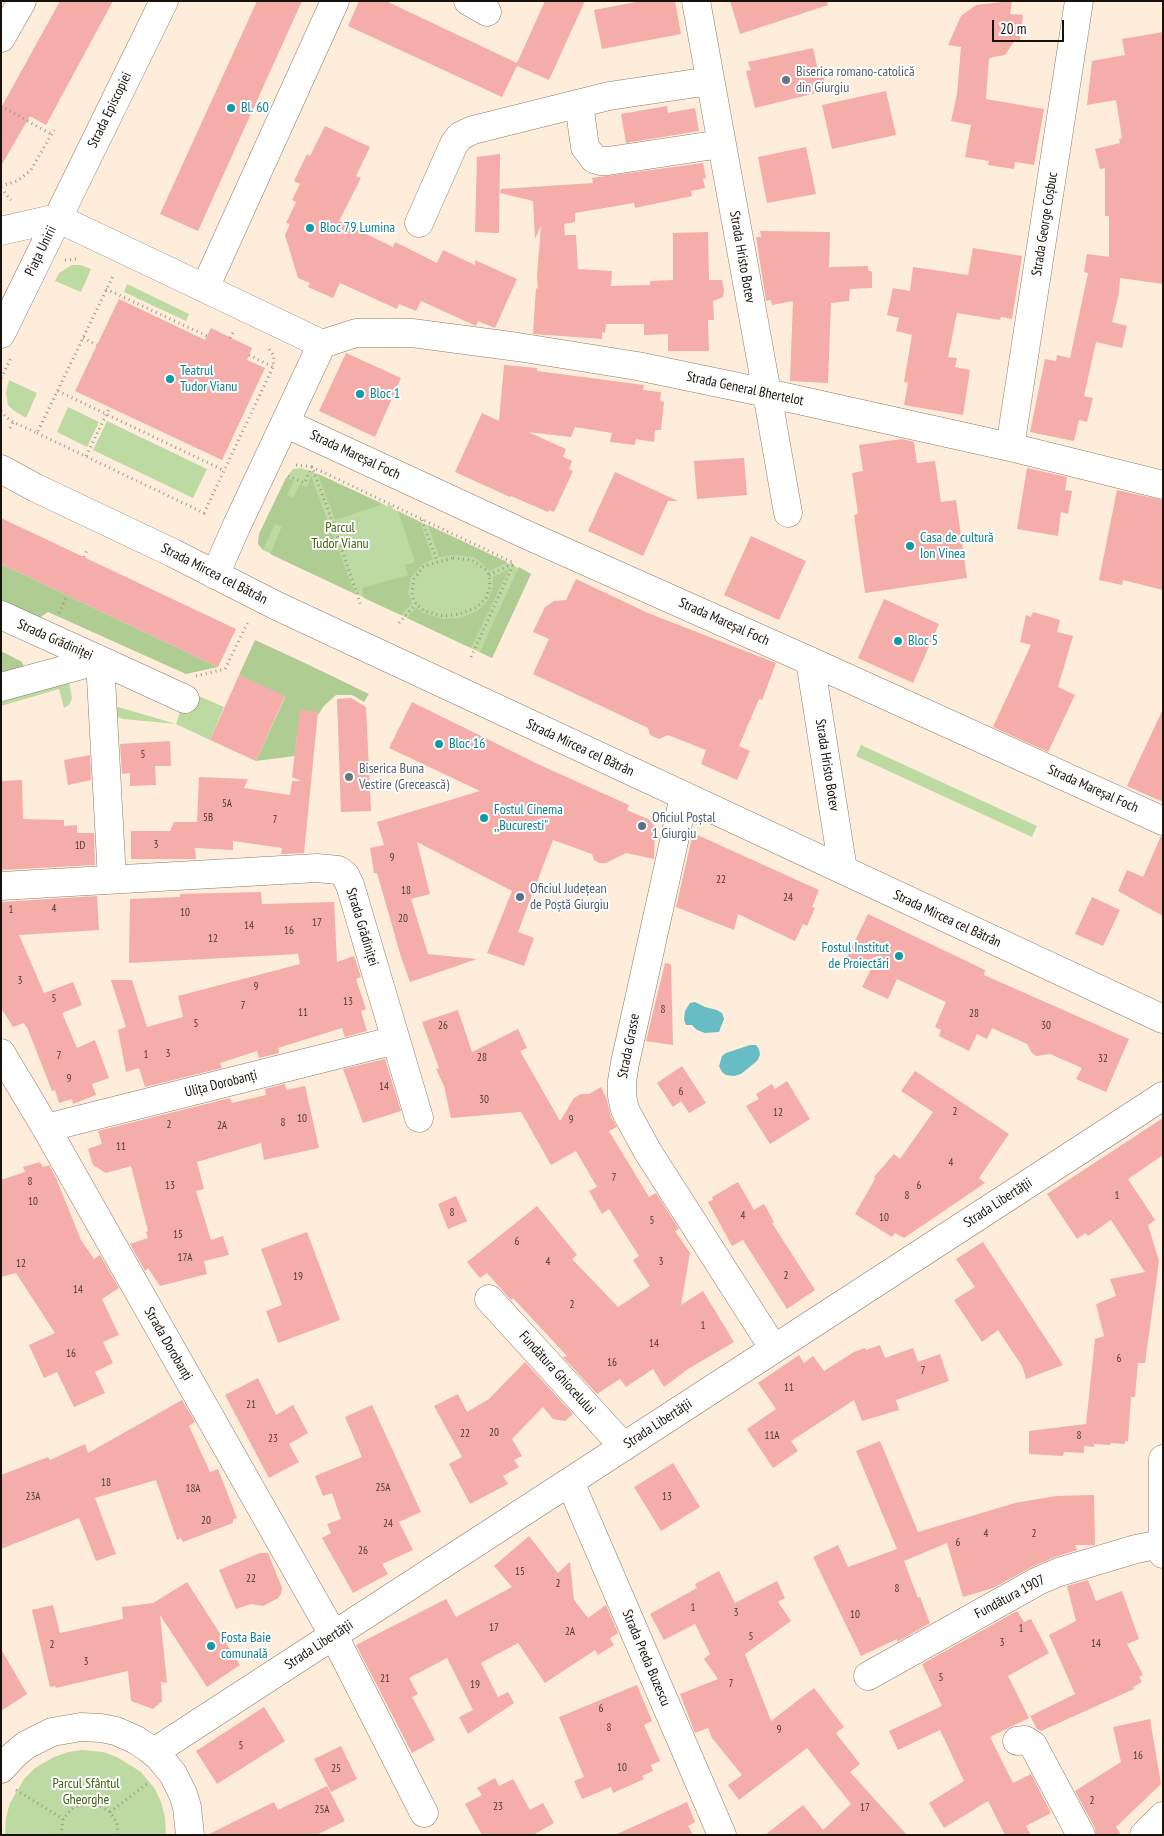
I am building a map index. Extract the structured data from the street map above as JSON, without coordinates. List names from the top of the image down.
{
  "streets": {
    "street": [
      "Strada Episcopiei",
      "Strada George Coșbuc",
      "Piața Unirii",
      "Strada Hristo Botev",
      "Strada General Bhertelot",
      "Strada Mareșal Foch",
      "Strada Mircea cel Bătrân",
      "Strada Grădiniței",
      "Strada Grasse",
      "Ulița Dorobanți",
      "Strada Libertății",
      "Strada Dorobanți",
      "Fundătura Ghiocelului",
      "Fundătura 1907",
      "Strada Preda Buzescu"
    ]
  },
  "crossings": [
    ["Strada Episcopiei", "Piața Unirii"],
    ["Strada George Coșbuc", "Strada General Bhertelot"],
    ["Strada Hristo Botev", "Strada General Bhertelot"],
    ["Strada Hristo Botev", "Strada Mareșal Foch"],
    ["Strada Hristo Botev", "Strada Mircea cel Bătrân"],
    ["Strada Mircea cel Bătrân", "Strada Grasse"],
    ["Strada Grădiniței", "Ulița Dorobanți"],
    ["Strada Grasse", "Strada Libertății"],
    ["Ulița Dorobanți", "Strada Dorobanți"],
    ["Strada Libertății", "Strada Dorobanți"],
    ["Strada Libertății", "Fundătura Ghiocelului"],
    ["Strada Libertății", "Strada Preda Buzescu"]
  ],
  "parks": ["Parcul Tudor Vianu", "Parcul Sfântul Gheorghe"],
  "places": [
    "Biserica romano-catolică din Giurgiu",
    "Bl. 60",
    "Bloc 79 Lumina",
    "Teatrul Tudor Vianu",
    "Bloc 1",
    "Casa de cultură Ion Vinea",
    "Bloc 5",
    "Bloc 16",
    "Biserica Buna Vestire (Grecească)",
    "Fostul Cinema ,,Bucuresti\"",
    "Oficiul Poștal 1 Giurgiu",
    "Oficiul Județean de Poștă Giurgiu",
    "Fostul Institut de Proiectări",
    "Fosta Baie comunală"
  ],
  "house_numbers": [
    "5",
    "5A",
    "5B",
    "7",
    "3",
    "1D",
    "9",
    "22",
    "18",
    "24",
    "4",
    "1",
    "10",
    "20",
    "17",
    "14",
    "16",
    "12",
    "3",
    "9",
    "5",
    "13",
    "7",
    "8",
    "11",
    "28",
    "5",
    "26",
    "30",
    "3",
    "1",
    "7",
    "28",
    "32",
    "9",
    "14",
    "6",
    "30",
    "2",
    "12",
    "10",
    "9",
    "8",
    "2",
    "2A",
    "11",
    "4",
    "7",
    "8",
    "13",
    "6",
    "8",
    "1",
    "10",
    "8",
    "4",
    "10",
    "5",
    "15",
    "6",
    "17A",
    "4",
    "3",
    "12",
    "2",
    "19",
    "14",
    "2",
    "1",
    "14",
    "16",
    "6",
    "16",
    "7",
    "11",
    "21",
    "20",
    "22",
    "11A",
    "8",
    "23",
    "18",
    "25A",
    "18A",
    "23A",
    "13",
    "20",
    "24",
    "4",
    "2",
    "6",
    "26",
    "15",
    "22",
    "2",
    "8",
    "1",
    "3",
    "10",
    "17",
    "1",
    "2A",
    "5",
    "3",
    "14",
    "2",
    "3",
    "5",
    "21",
    "7",
    "19",
    "6",
    "8",
    "9",
    "5",
    "16",
    "10",
    "25",
    "2",
    "23",
    "17",
    "25A"
  ],
  "scale_bar": "20 m"
}
